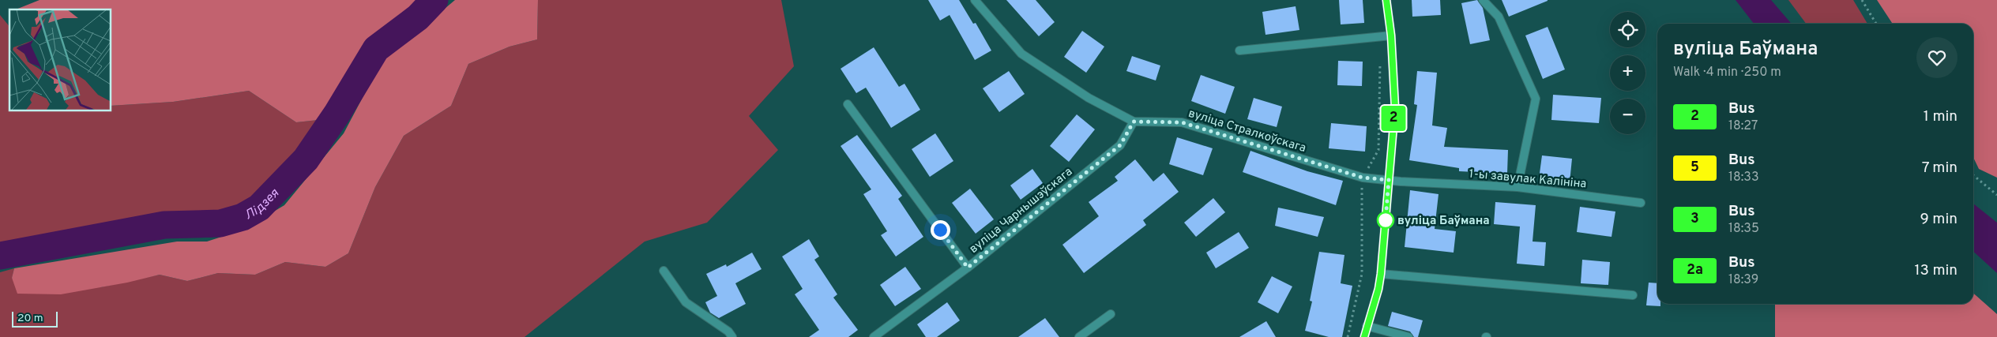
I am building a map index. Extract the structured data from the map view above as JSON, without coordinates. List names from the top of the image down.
{
  "streets": {
    "street": ["вуліца Стралкоўскага", "1-ы завулак Калініна", "вуліца Чарнышэўскага"]
  },
  "crossings": [
    ["вуліца Стралкоўскага", "1-ы завулак Калініна"],
    ["вуліца Стралкоўскага", "вуліца Чарнышэўскага"]
  ],
  "water": ["Лідзея"],
  "places": ["вуліца Баўмана"],
  "lines": ["bus line 2"],
  "scale_bar": "20 m",
  "page": {
    "on_map": "2",
    "map_buttons": ["+", "−"],
    "heading": ["вуліца Баўмана", "Walk · 4 min · 250 m"],
    "list": [
      {
        "mark": "2",
        "name": "Bus",
        "note": "18:27",
        "value": "1 min"
      },
      {
        "mark": "5",
        "name": "Bus",
        "note": "18:33",
        "value": "7 min"
      },
      {
        "mark": "3",
        "name": "Bus",
        "note": "18:35",
        "value": "9 min"
      },
      {
        "mark": "2а",
        "name": "Bus",
        "note": "18:39",
        "value": "13 min"
      }
    ],
    "scale": "20 m"
  }
}
